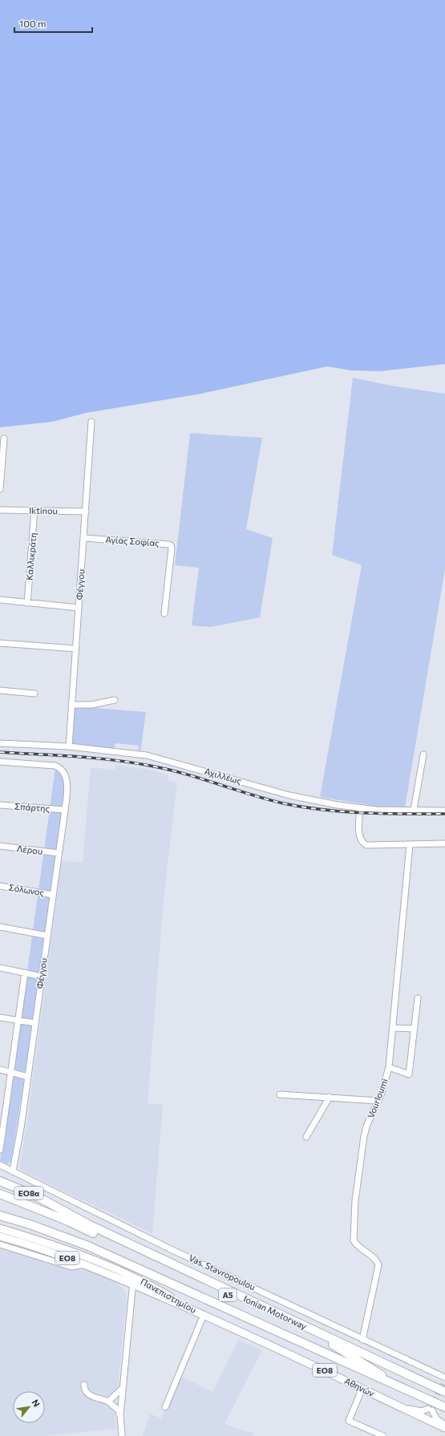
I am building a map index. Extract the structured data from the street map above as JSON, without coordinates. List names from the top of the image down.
{
  "streets": {
    "highway": ["ΕΟ8α", "Α5", "Ionian Motorway"],
    "main road": ["ΕΟ8", "Πανεπιστημίου", "Αθηνών"],
    "street": [
      "Iktinou",
      "Αγίας Σοφίας",
      "Καλλικράτη",
      "Φέγγου",
      "Αχιλλέως",
      "Σπάρτης",
      "Λέρου",
      "Σόλωνος",
      "Vourloumi",
      "Vas. Stavropoulou"
    ]
  },
  "crossings": [
    ["Iktinou", "Καλλικράτη"],
    ["Iktinou", "Φέγγου"],
    ["Αγίας Σοφίας", "Φέγγου"],
    ["Φέγγου", "Αχιλλέως"],
    ["Φέγγου", "Σπάρτης"],
    ["Φέγγου", "Λέρου"],
    ["Φέγγου", "Σόλωνος"],
    ["Φέγγου", "Vas. Stavropoulou"],
    ["Vourloumi", "Vas. Stavropoulou"],
    ["ΕΟ8α", "Α5"],
    ["ΕΟ8α", "Ionian Motorway"],
    ["Α5", "Ionian Motorway"],
    ["Πανεπιστημίου", "Αθηνών"]
  ],
  "scale_bar": "100 m",
  "north": "top right"
}
